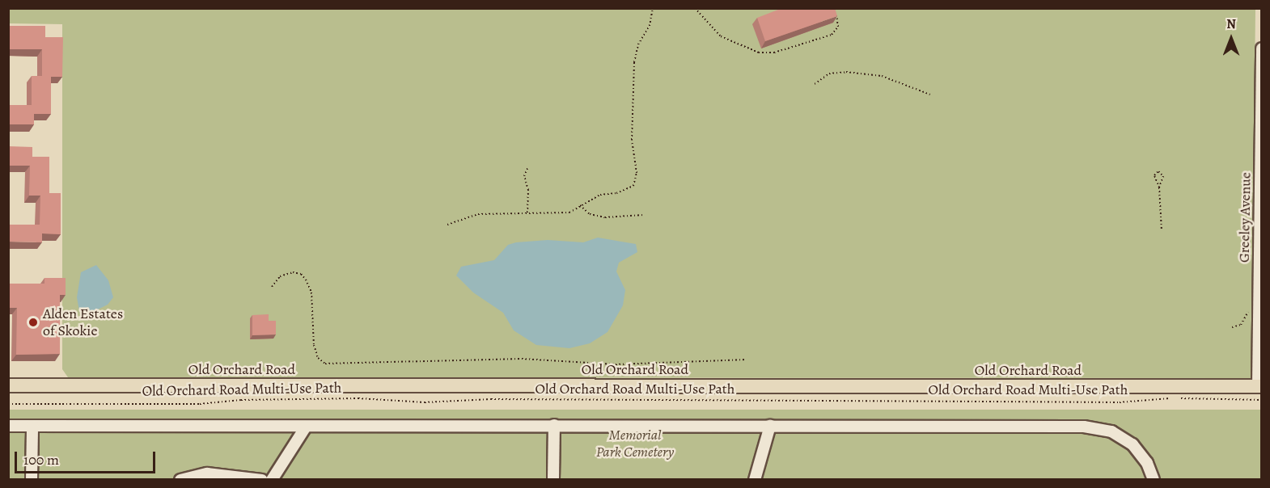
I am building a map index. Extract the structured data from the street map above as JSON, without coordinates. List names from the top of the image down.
{
  "streets": {
    "main road": ["Old Orchard Road"],
    "street": ["Greeley Avenue"],
    "path": ["Old Orchard Road Multi-Use Path"]
  },
  "crossings": [
    ["Greeley Avenue", "Old Orchard Road"]
  ],
  "parks": ["Memorial Park Cemetery"],
  "places": ["Alden Estates of Skokie"],
  "scale_bar": "100 m",
  "north": "top"
}
